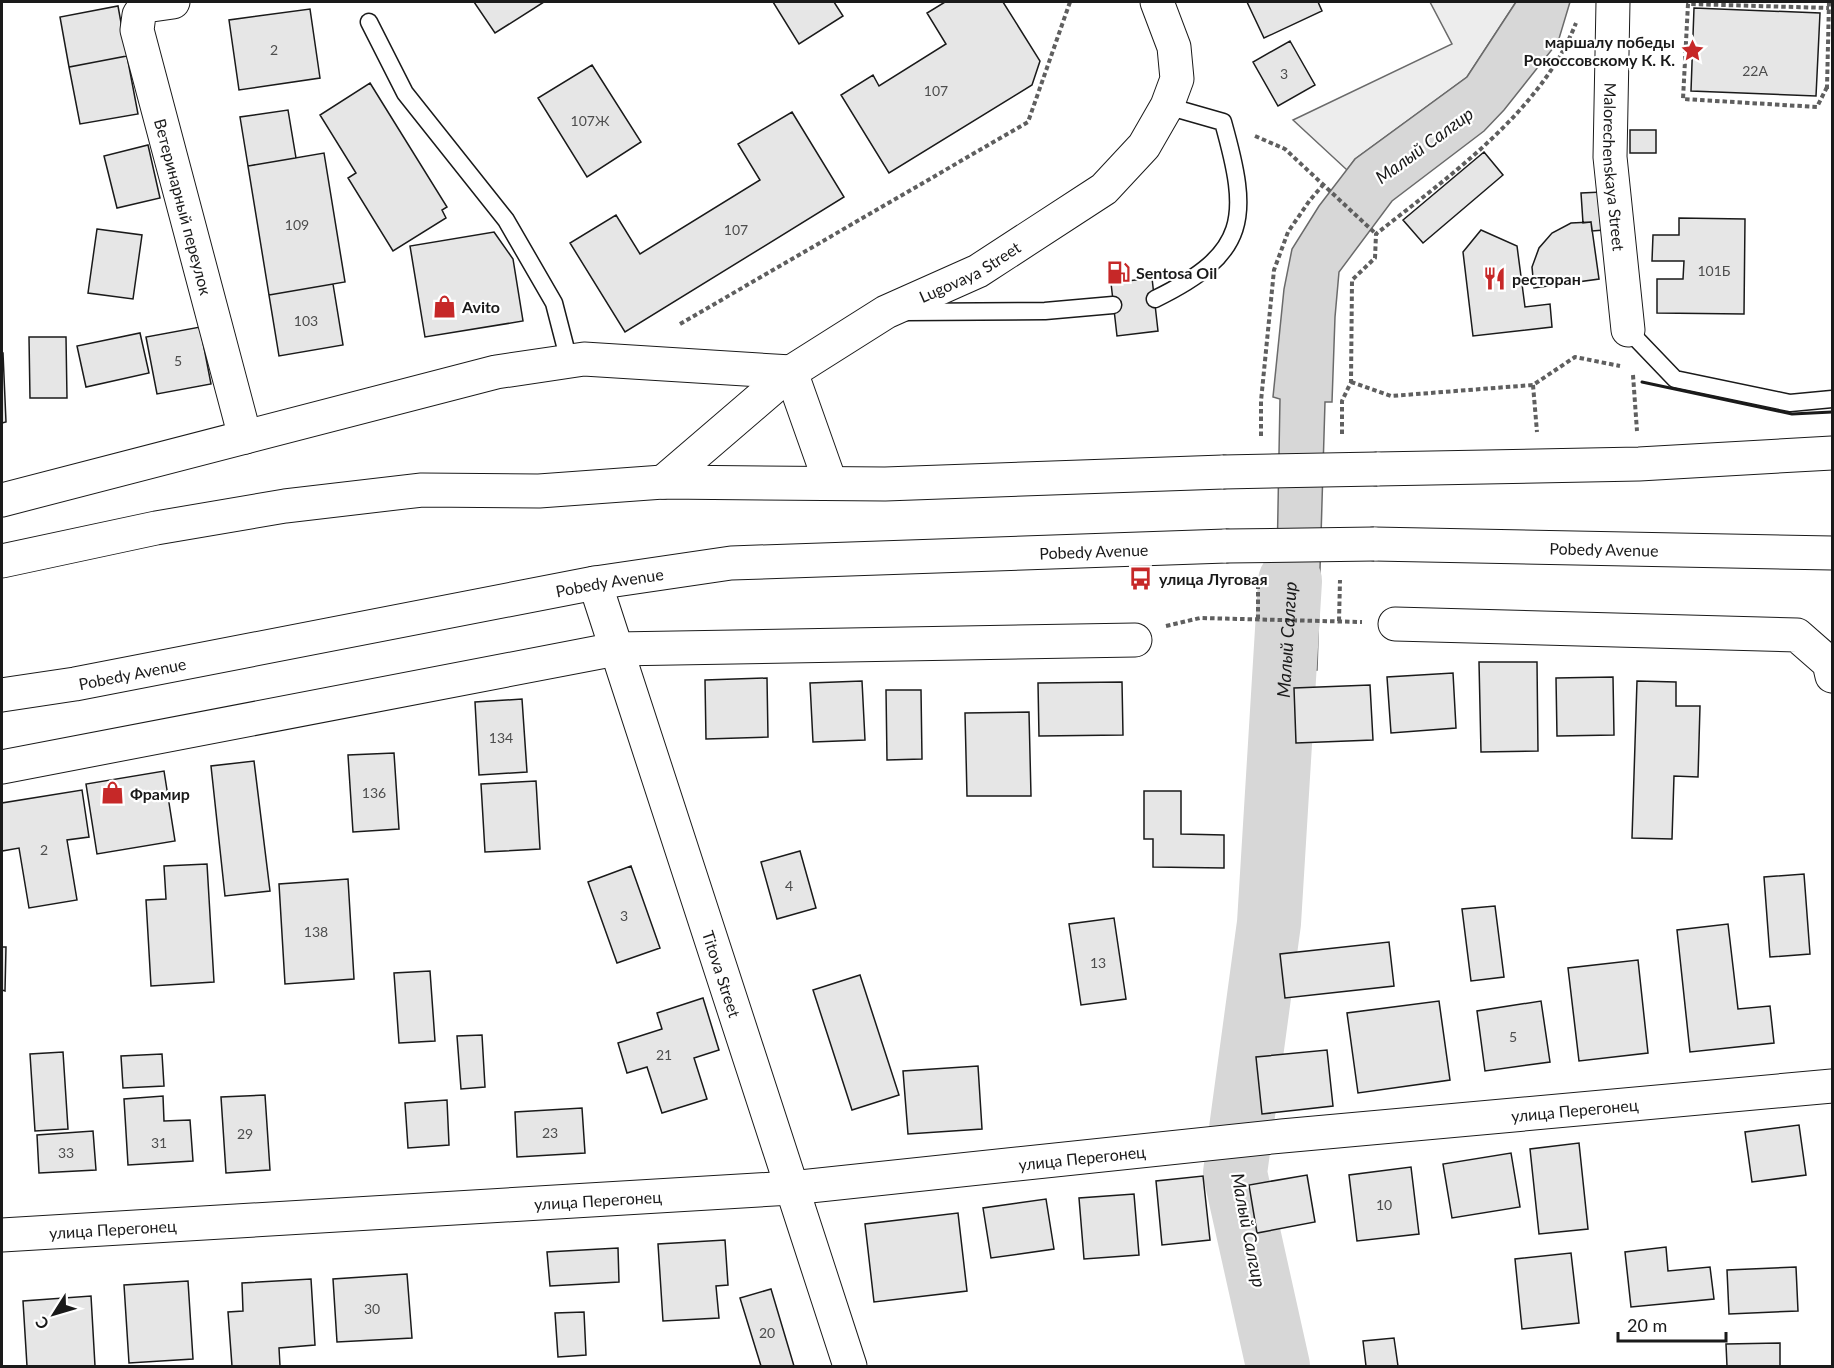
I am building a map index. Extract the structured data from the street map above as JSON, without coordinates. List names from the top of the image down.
{
  "streets": {
    "main road": [
      "Malorechenskaya Street",
      "Ветеринарный переулок",
      "Lugovaya Street",
      "Pobedy Avenue",
      "Titova Street",
      "улица Перегонец"
    ]
  },
  "crossings": [
    ["Pobedy Avenue", "Titova Street"],
    ["Titova Street", "улица Перегонец"]
  ],
  "water": ["Малый Салгир"],
  "places": {
    "place": ["маршалу победы Рокоссовскому К. К."],
    "fuel station": ["Sentosa Oil"],
    "restaurant": ["ресторан"],
    "shop": ["Avito", "Фрамир"],
    "bus stop": ["улица Луговая"]
  },
  "house_numbers": [
    "2",
    "22А",
    "3",
    "107",
    "107Ж",
    "109",
    "107",
    "101Б",
    "103",
    "5",
    "134",
    "136",
    "2",
    "4",
    "3",
    "138",
    "13",
    "5",
    "21",
    "23",
    "29",
    "31",
    "33",
    "10",
    "30",
    "20"
  ],
  "scale_bar": "20 m",
  "north": "bottom left"
}
